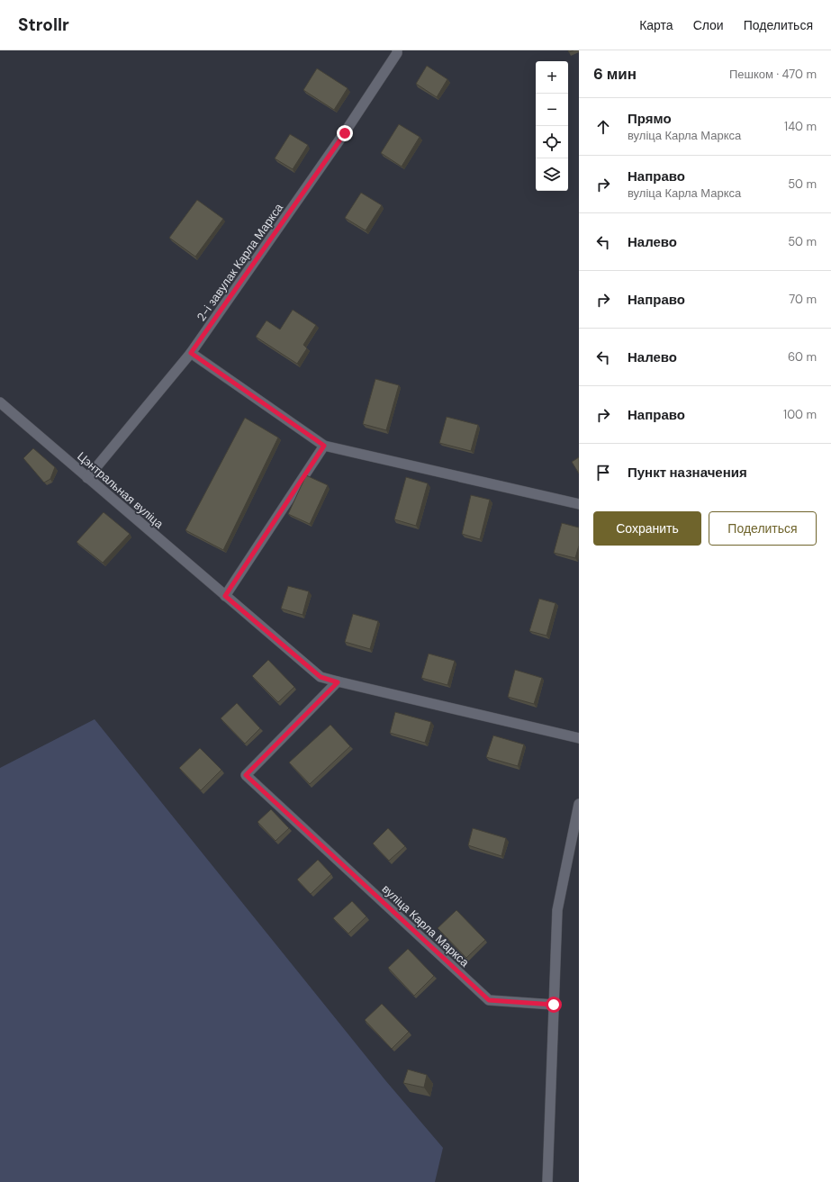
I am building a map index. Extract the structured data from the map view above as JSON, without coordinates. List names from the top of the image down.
{
  "streets": {
    "street": ["2-і завулак Карла Маркса", "Цэнтральная вуліца", "вуліца Карла Маркса"]
  },
  "crossings": [
    ["2-і завулак Карла Маркса", "Цэнтральная вуліца"],
    ["Цэнтральная вуліца", "вуліца Карла Маркса"]
  ],
  "page": {
    "header": "Strollr",
    "nav": ["Карта", "Слои", "Поделиться"],
    "heading": ["6 мин", "Пешком · 470 m"],
    "map_buttons": ["+", "−"],
    "list": [
      ["Прямо", "вуліца Карла Маркса", "140 m"],
      ["Направо", "вуліца Карла Маркса", "50 m"],
      ["Налево", "50 m"],
      ["Направо", "70 m"],
      ["Налево", "60 m"],
      ["Направо", "100 m"],
      "Пункт назначения"
    ],
    "buttons": ["Сохранить", "Поделиться"]
  }
}
